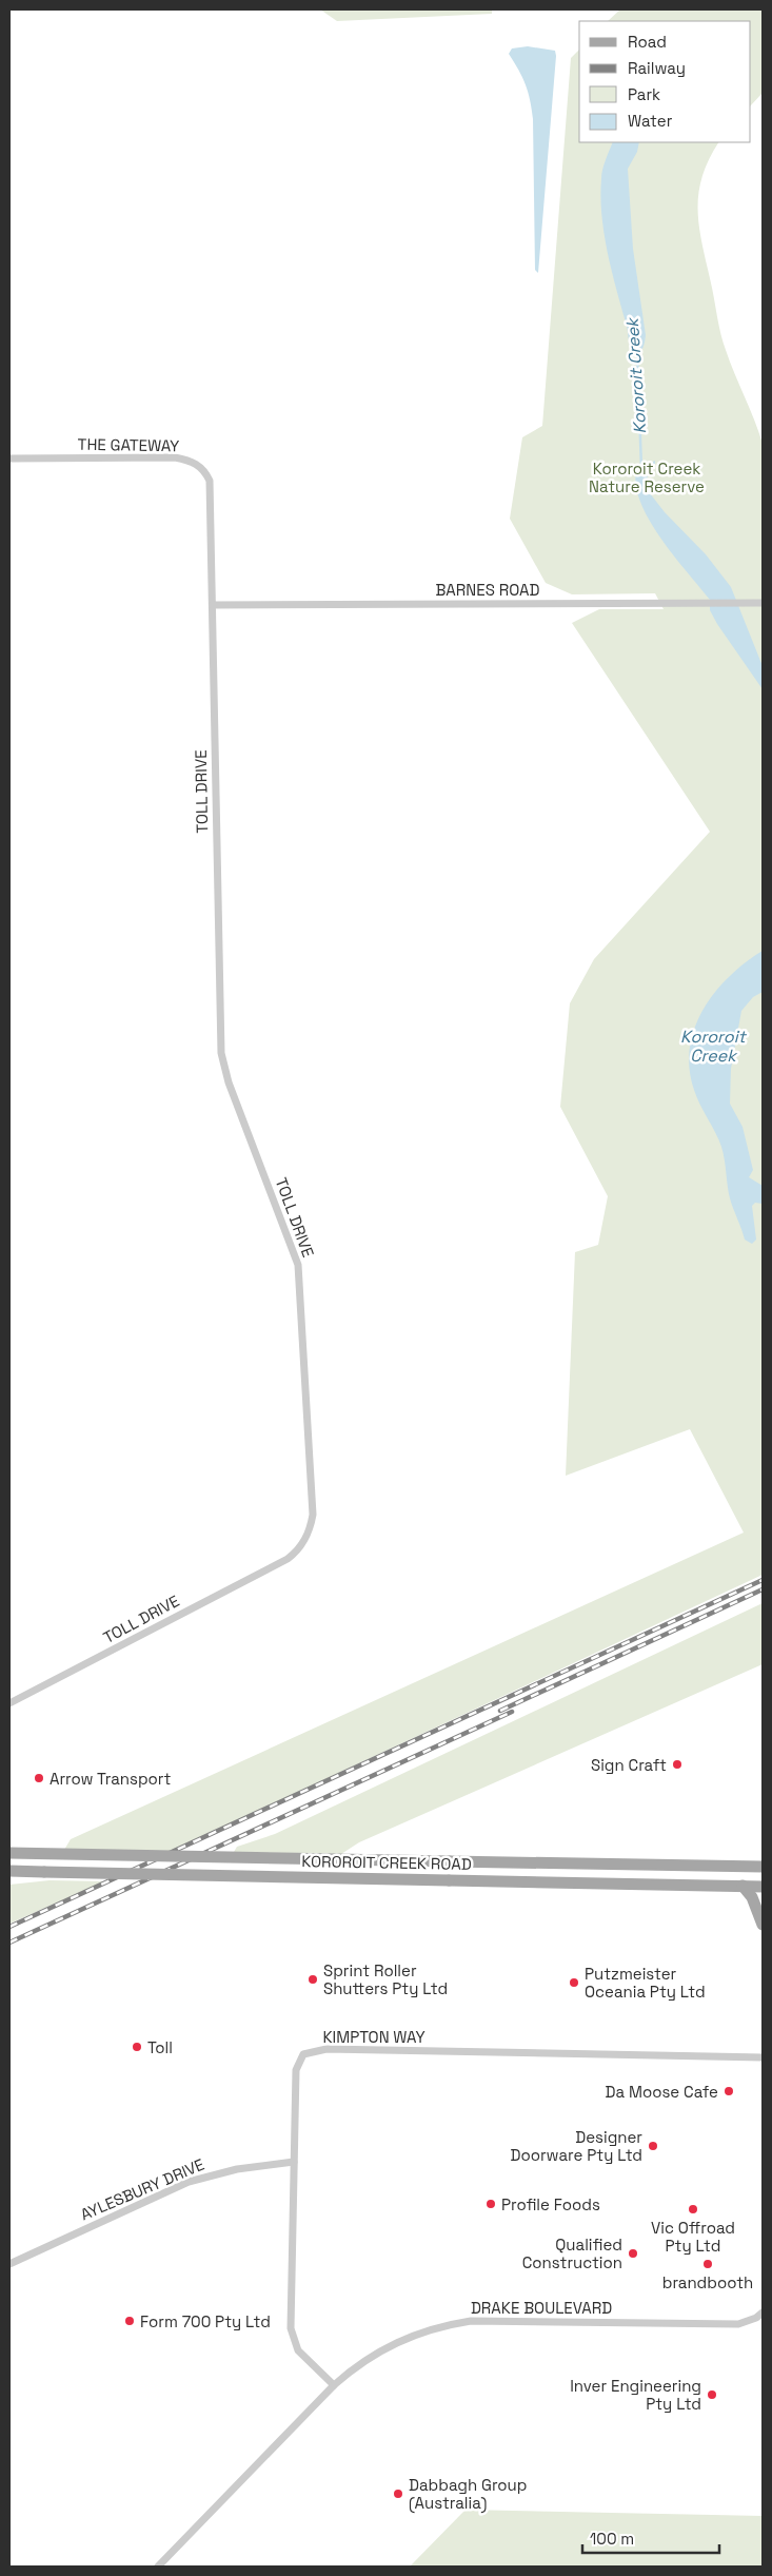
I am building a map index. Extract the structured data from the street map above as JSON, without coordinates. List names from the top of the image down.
{
  "streets": {
    "main road": ["KOROROIT CREEK ROAD"],
    "street": [
      "THE GATEWAY",
      "BARNES ROAD",
      "TOLL DRIVE",
      "KIMPTON WAY",
      "AYLESBURY DRIVE",
      "DRAKE BOULEVARD"
    ]
  },
  "crossings": [
    ["THE GATEWAY", "TOLL DRIVE"],
    ["BARNES ROAD", "TOLL DRIVE"],
    ["KIMPTON WAY", "AYLESBURY DRIVE"],
    ["KIMPTON WAY", "DRAKE BOULEVARD"]
  ],
  "water": ["Kororoit Creek"],
  "parks": ["Kororoit Creek Nature Reserve"],
  "places": [
    "Sign Craft",
    "Arrow Transport",
    "Sprint Roller Shutters Pty Ltd",
    "Putzmeister Oceania Pty Ltd",
    "Toll",
    "Da Moose Cafe",
    "Designer Doorware Pty Ltd",
    "Profile Foods",
    "Vic Offroad Pty Ltd",
    "Qualified Construction",
    "brandbooth",
    "Form 700 Pty Ltd",
    "Inver Engineering Pty Ltd",
    "Dabbagh Group (Australia)"
  ],
  "legend": [
    "Road",
    "Railway",
    "Park",
    "Water"
  ],
  "scale_bar": "100 m"
}
